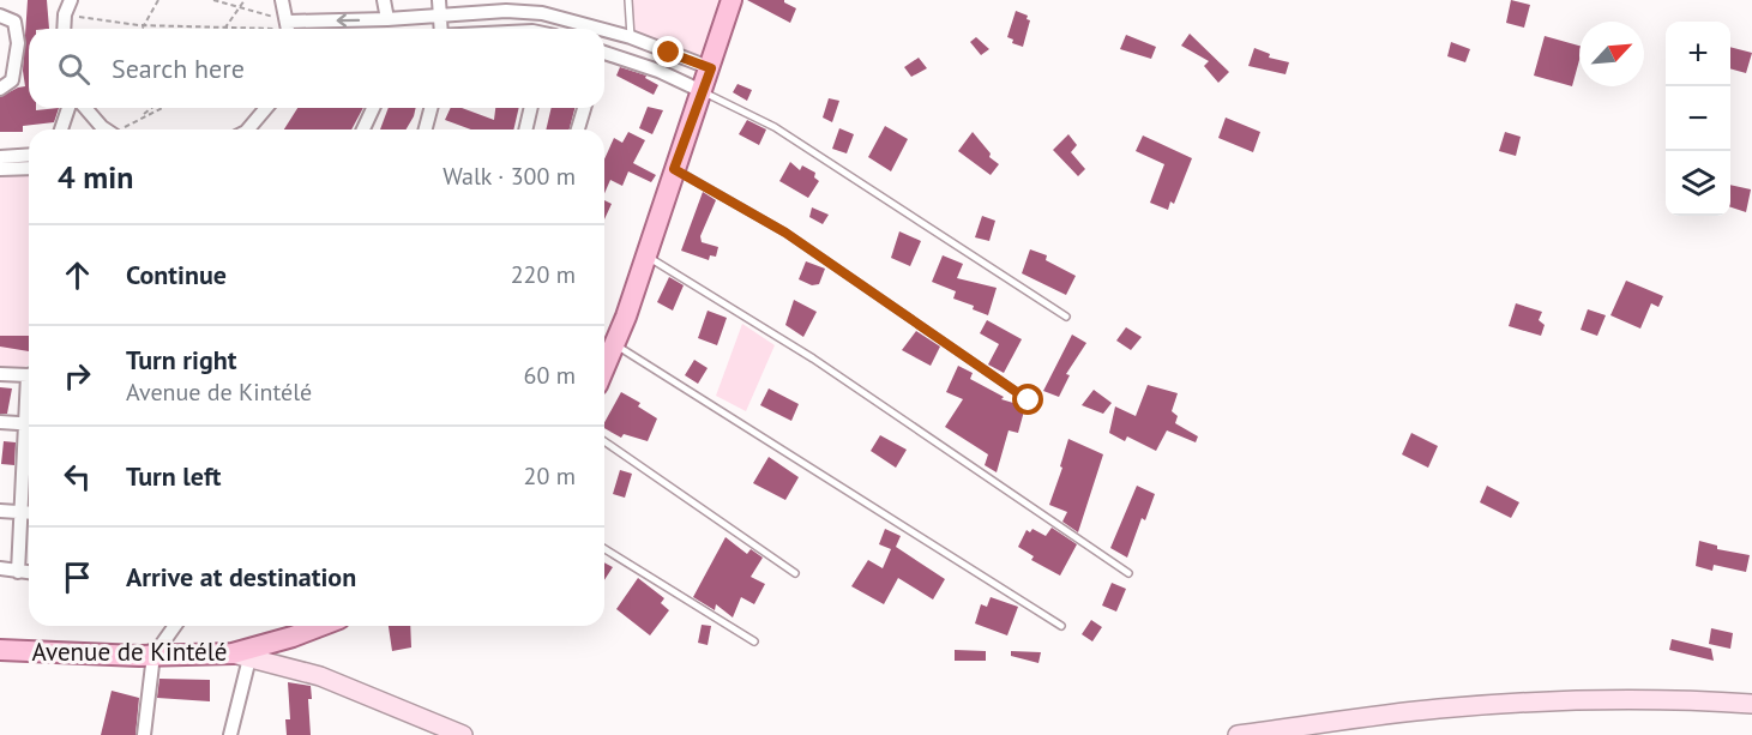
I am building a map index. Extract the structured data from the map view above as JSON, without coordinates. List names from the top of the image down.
{
  "streets": {
    "main road": ["Avenue de Kintélé"]
  },
  "north": "top right",
  "page": {
    "map_buttons": ["+", "−"],
    "search": "Search here",
    "heading": ["4 min", "Walk · 300 m"],
    "list": [
      ["Continue", "220 m"],
      ["Turn right", "Avenue de Kintélé", "60 m"],
      ["Turn left", "20 m"],
      "Arrive at destination"
    ]
  }
}
